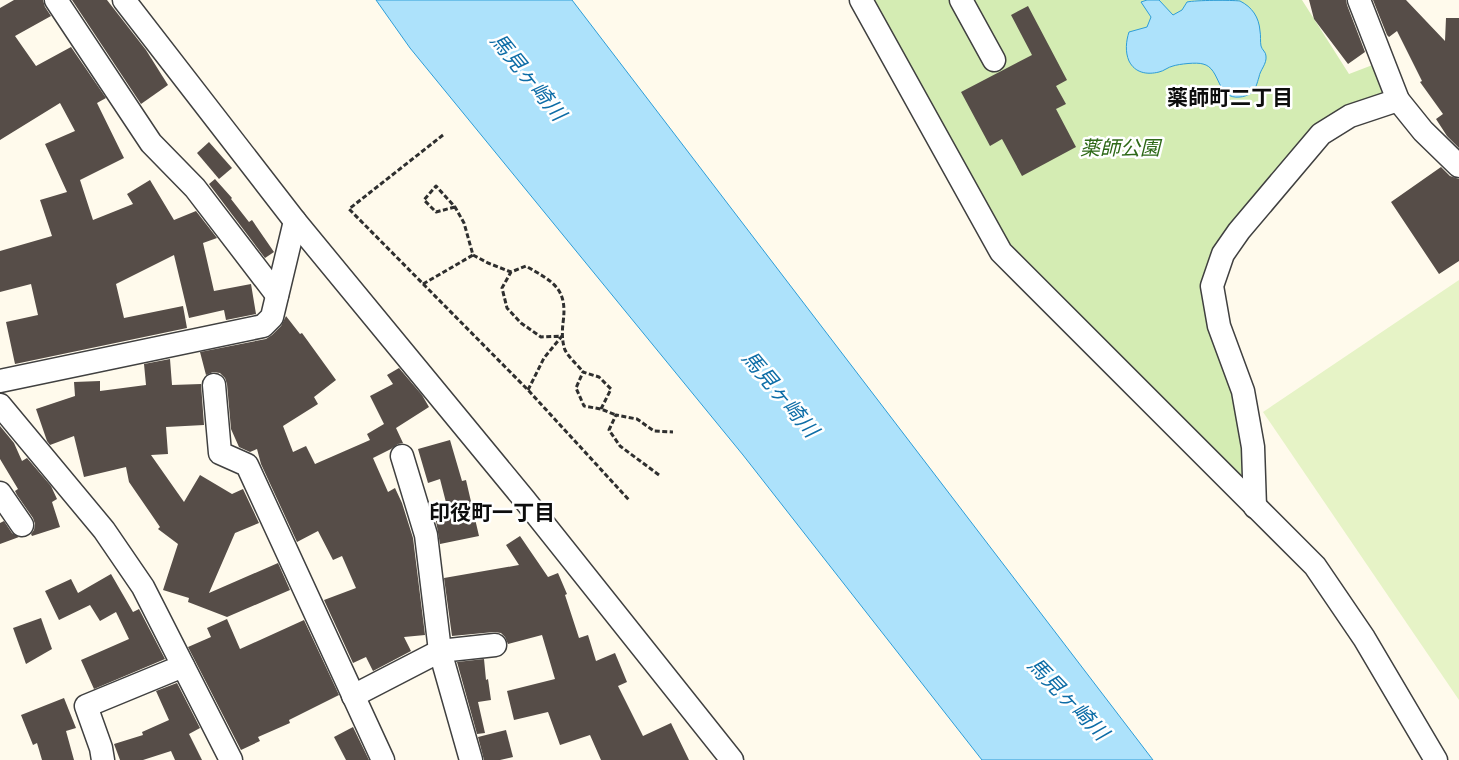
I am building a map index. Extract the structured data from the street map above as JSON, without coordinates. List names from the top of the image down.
{
  "districts": ["薬師町二丁目", "印役町一丁目"],
  "water": ["馬見ヶ崎川"],
  "parks": ["薬師公園"]
}
